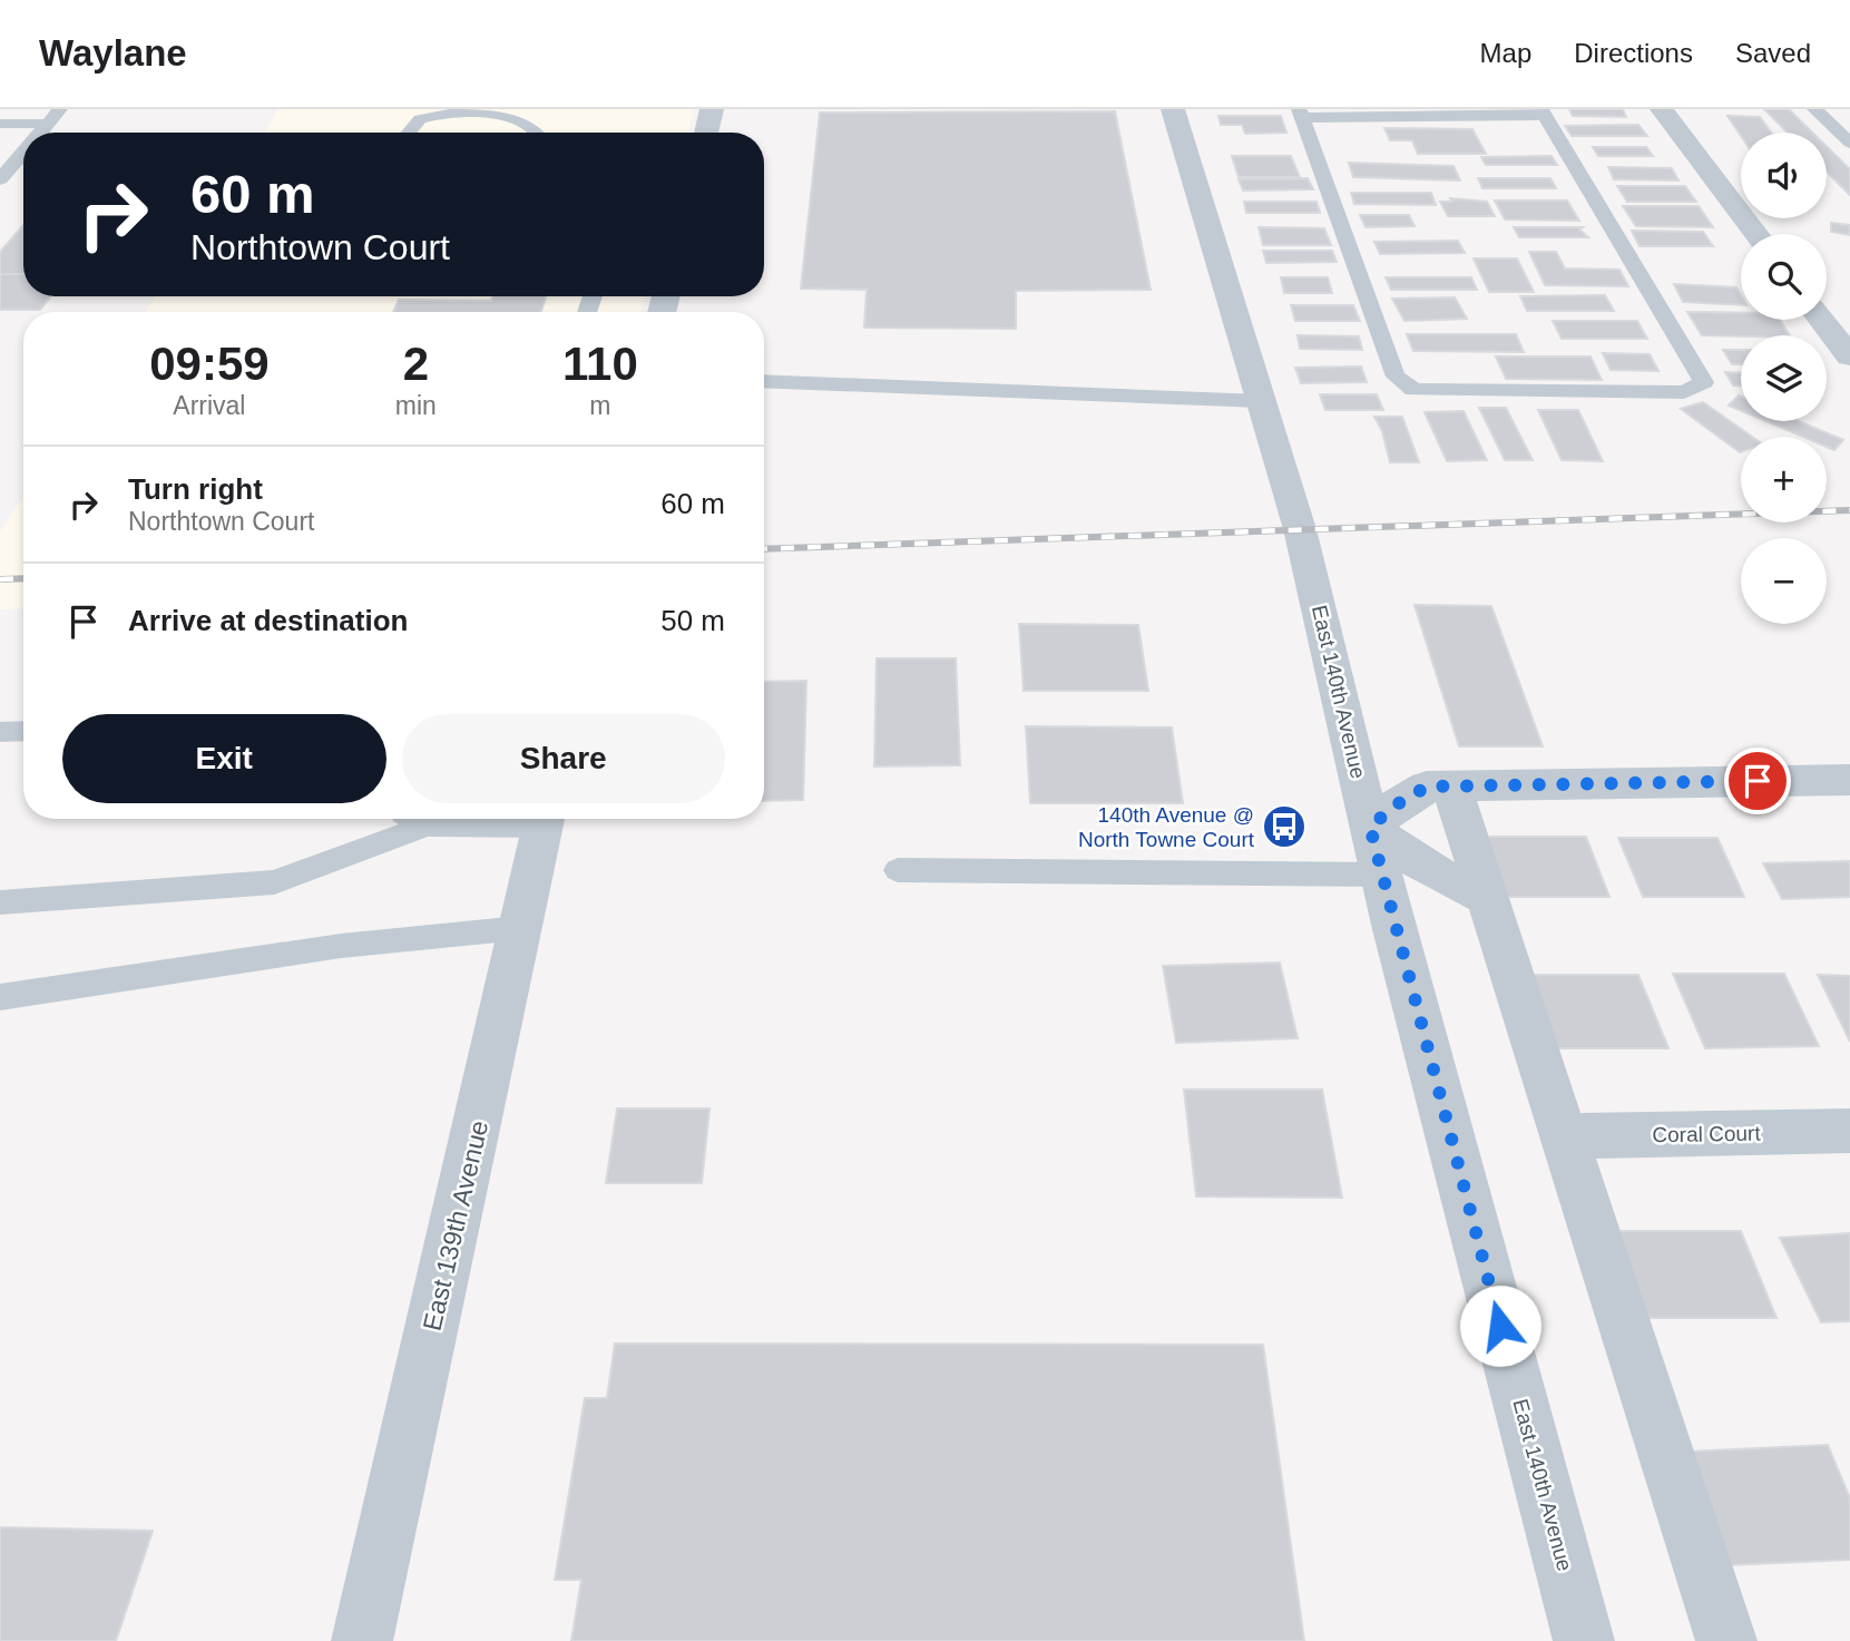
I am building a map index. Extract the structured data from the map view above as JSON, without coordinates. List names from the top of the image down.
{
  "streets": {
    "street": ["East 140th Avenue", "Coral Court", "East 139th Avenue"]
  },
  "places": {
    "bus stop": ["140th Avenue @ North Towne Court"]
  },
  "page": {
    "header": "Waylane",
    "nav": ["Map", "Directions", "Saved"],
    "map_buttons": ["+", "−"],
    "turn": ["60 m", "Northtown Court"],
    "eta": [
      "09:59",
      "Arrival",
      "2",
      "min",
      "110",
      "m"
    ],
    "list": [
      {
        "name": "Turn right",
        "note": "Northtown Court",
        "value": "60 m"
      },
      {
        "name": "Arrive at destination",
        "value": "50 m"
      }
    ],
    "buttons": ["Exit", "Share"]
  }
}
